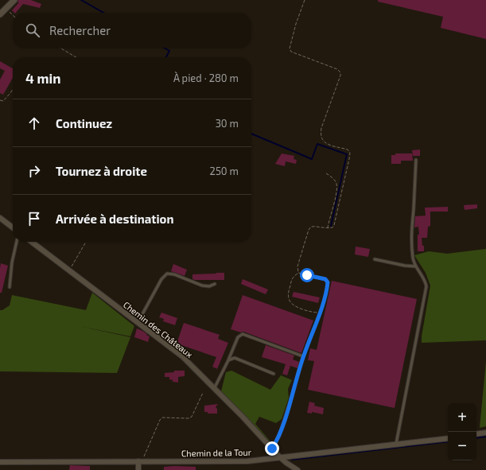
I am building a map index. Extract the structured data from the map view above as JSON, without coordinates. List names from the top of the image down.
{
  "streets": {
    "street": ["Chemin des Châteaux", "Chemin de la Tour"]
  },
  "crossings": [
    ["Chemin des Châteaux", "Chemin de la Tour"]
  ],
  "page": {
    "search": "Rechercher",
    "heading": ["4 min", "À pied · 280 m"],
    "list": [
      ["Continuez", "30 m"],
      ["Tournez à droite", "250 m"],
      "Arrivée à destination"
    ],
    "map_buttons": ["+", "−"]
  }
}
